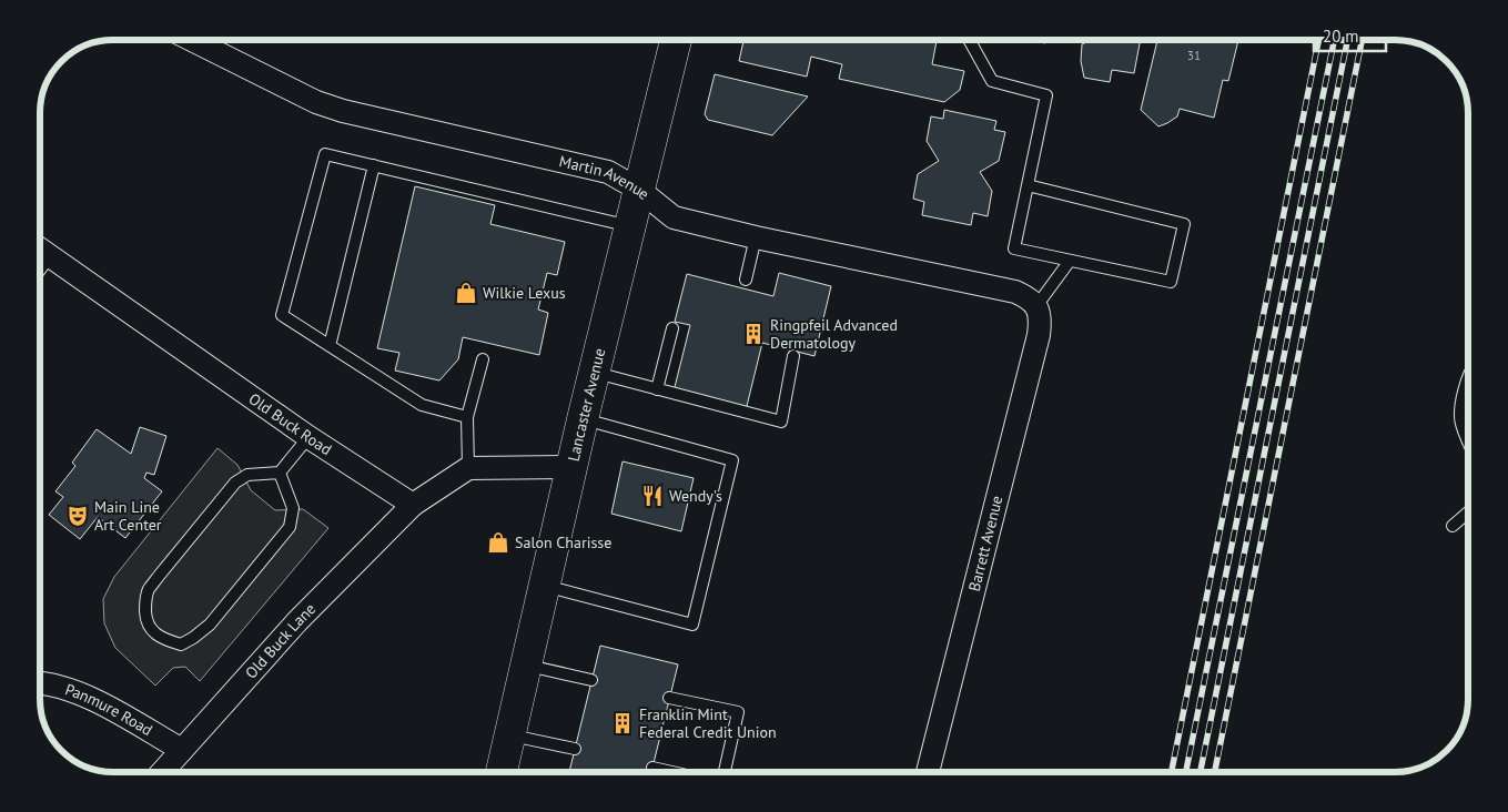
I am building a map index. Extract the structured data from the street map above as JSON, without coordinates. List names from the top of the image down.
{
  "streets": {
    "highway": ["Lancaster Avenue"],
    "street": [
      "Martin Avenue",
      "Old Buck Road",
      "Barrett Avenue",
      "Old Buck Lane",
      "Panmure Road"
    ]
  },
  "crossings": [
    ["Martin Avenue", "Lancaster Avenue"],
    ["Martin Avenue", "Barrett Avenue"],
    ["Old Buck Road", "Old Buck Lane"],
    ["Old Buck Lane", "Panmure Road"]
  ],
  "places": {
    "shop": ["Wilkie Lexus", "Salon Charisse"],
    "building": ["Ringpfeil Advanced Dermatology", "Franklin Mint Federal Credit Union"],
    "restaurant": ["Wendy's"],
    "theatre": ["Main Line Art Center"]
  },
  "house_numbers": ["31"],
  "scale_bar": "20 m"
}
